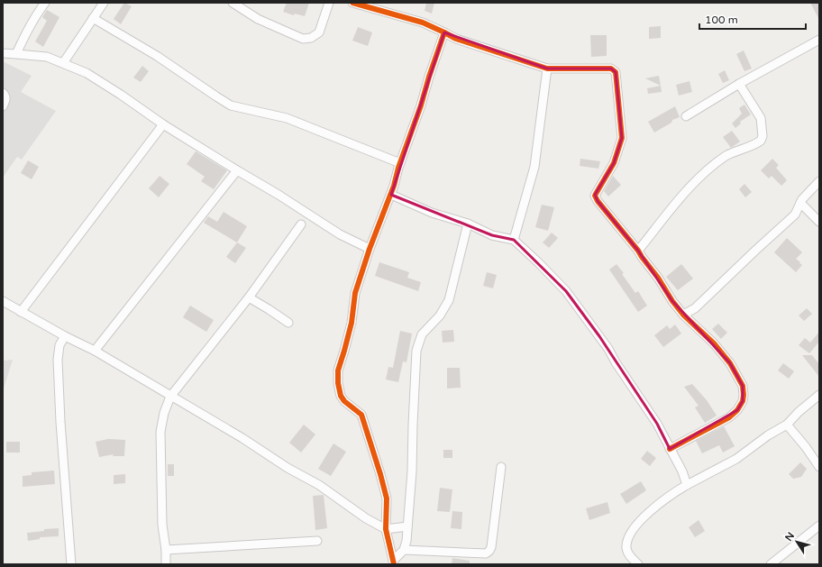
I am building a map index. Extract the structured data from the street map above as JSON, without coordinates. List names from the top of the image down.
{
  "scale_bar": "100 m",
  "north": "top left"
}
